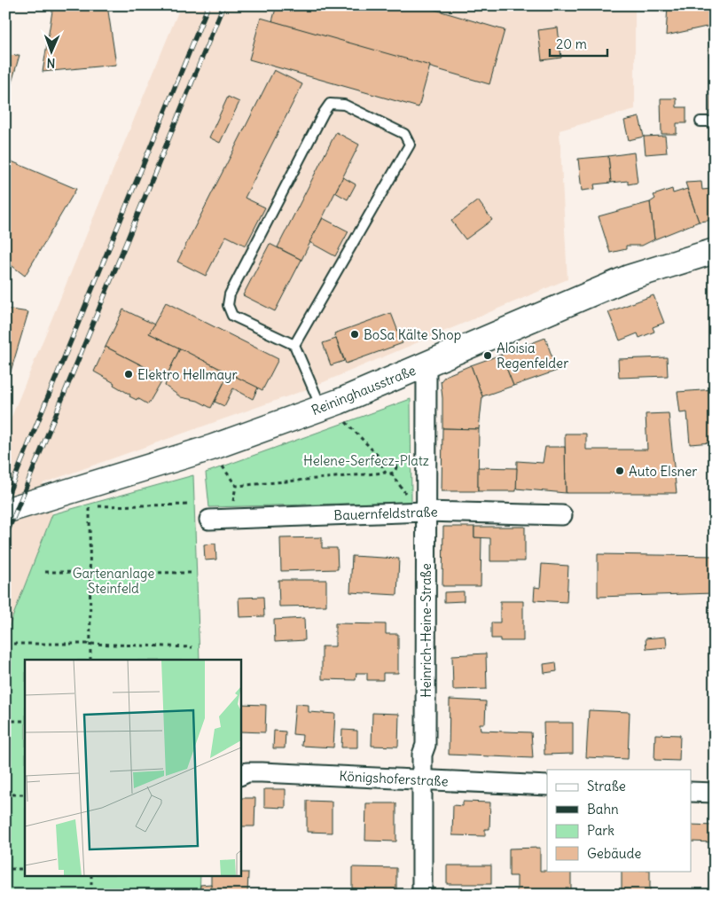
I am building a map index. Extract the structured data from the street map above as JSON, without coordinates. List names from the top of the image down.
{
  "streets": {
    "main road": ["Reininghausstraße"],
    "street": ["Bauernfeldstraße", "Heinrich-Heine-Straße", "Königshoferstraße"]
  },
  "crossings": [
    ["Reininghausstraße", "Heinrich-Heine-Straße"],
    ["Bauernfeldstraße", "Heinrich-Heine-Straße"],
    ["Heinrich-Heine-Straße", "Königshoferstraße"]
  ],
  "parks": ["Helene-Serfecz-Platz", "Gartenanlage Steinfeld"],
  "places": [
    "BoSa Kälte Shop",
    "Aloisia Regenfelder",
    "Elektro Hellmayr",
    "Auto Elsner"
  ],
  "legend": [
    "Straße",
    "Bahn",
    "Park",
    "Gebäude"
  ],
  "scale_bar": "20 m",
  "north": "bottom"
}
